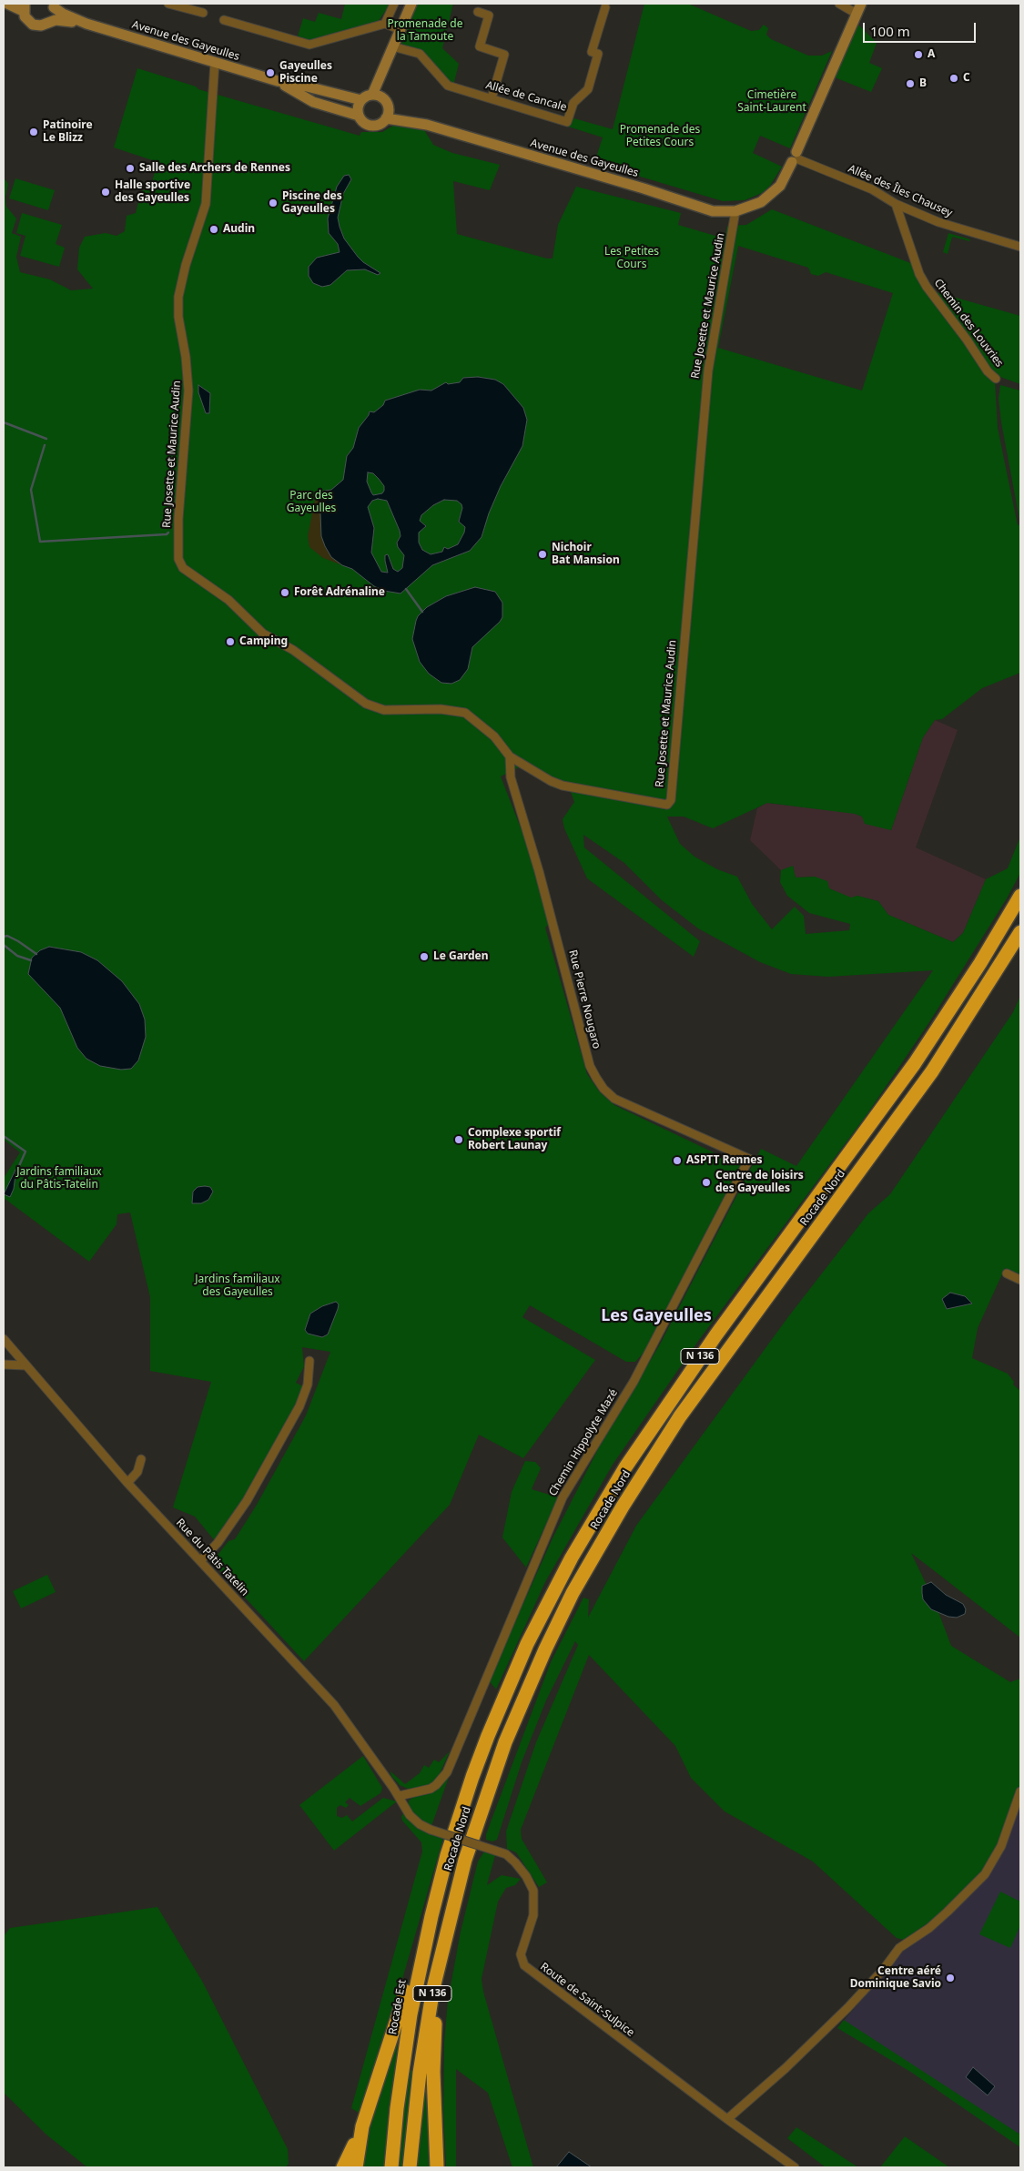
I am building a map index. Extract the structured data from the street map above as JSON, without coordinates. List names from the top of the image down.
{
  "streets": {
    "highway": ["Rocade Nord", "N 136", "Rocade Est"],
    "street": [
      "Avenue des Gayeulles",
      "Allée de Cancale",
      "Allée des Îles Chausey",
      "Rue Josette et Maurice Audin",
      "Chemin des Louvries",
      "Rue Pierre Nougaro",
      "Chemin Hippolyte Mazé",
      "Rue du Pâtis Tatelin",
      "Route de Saint-Sulpice"
    ]
  },
  "crossings": [
    ["Avenue des Gayeulles", "Allée des Îles Chausey"],
    ["Avenue des Gayeulles", "Rue Josette et Maurice Audin"],
    ["Allée des Îles Chausey", "Chemin des Louvries"],
    ["Rue Josette et Maurice Audin", "Rue Pierre Nougaro"],
    ["Rue Pierre Nougaro", "Chemin Hippolyte Mazé"],
    ["Rocade Nord", "Rocade Est"],
    ["Chemin Hippolyte Mazé", "Rue du Pâtis Tatelin"],
    ["Chemin Hippolyte Mazé", "Route de Saint-Sulpice"],
    ["Rue du Pâtis Tatelin", "Route de Saint-Sulpice"]
  ],
  "districts": ["Les Gayeulles"],
  "parks": [
    "Promenade de la Tamoute",
    "Cimetière Saint-Laurent",
    "Promenade des Petites Cours",
    "Les Petites Cours",
    "Parc des Gayeulles",
    "Jardins familiaux du Pâtis-Tatelin",
    "Jardins familiaux des Gayeulles"
  ],
  "places": [
    "A",
    "Gayeulles Piscine",
    "C",
    "B",
    "Patinoire Le Blizz",
    "Salle des Archers de Rennes",
    "Halle sportive des Gayeulles",
    "Piscine des Gayeulles",
    "Audin",
    "Nichoir Bat Mansion",
    "Forêt Adrénaline",
    "Camping",
    "Le Garden",
    "Complexe sportif Robert Launay",
    "ASPTT Rennes",
    "Centre de loisirs des Gayeulles",
    "Centre aéré Dominique Savio"
  ],
  "scale_bar": "100 m"
}
